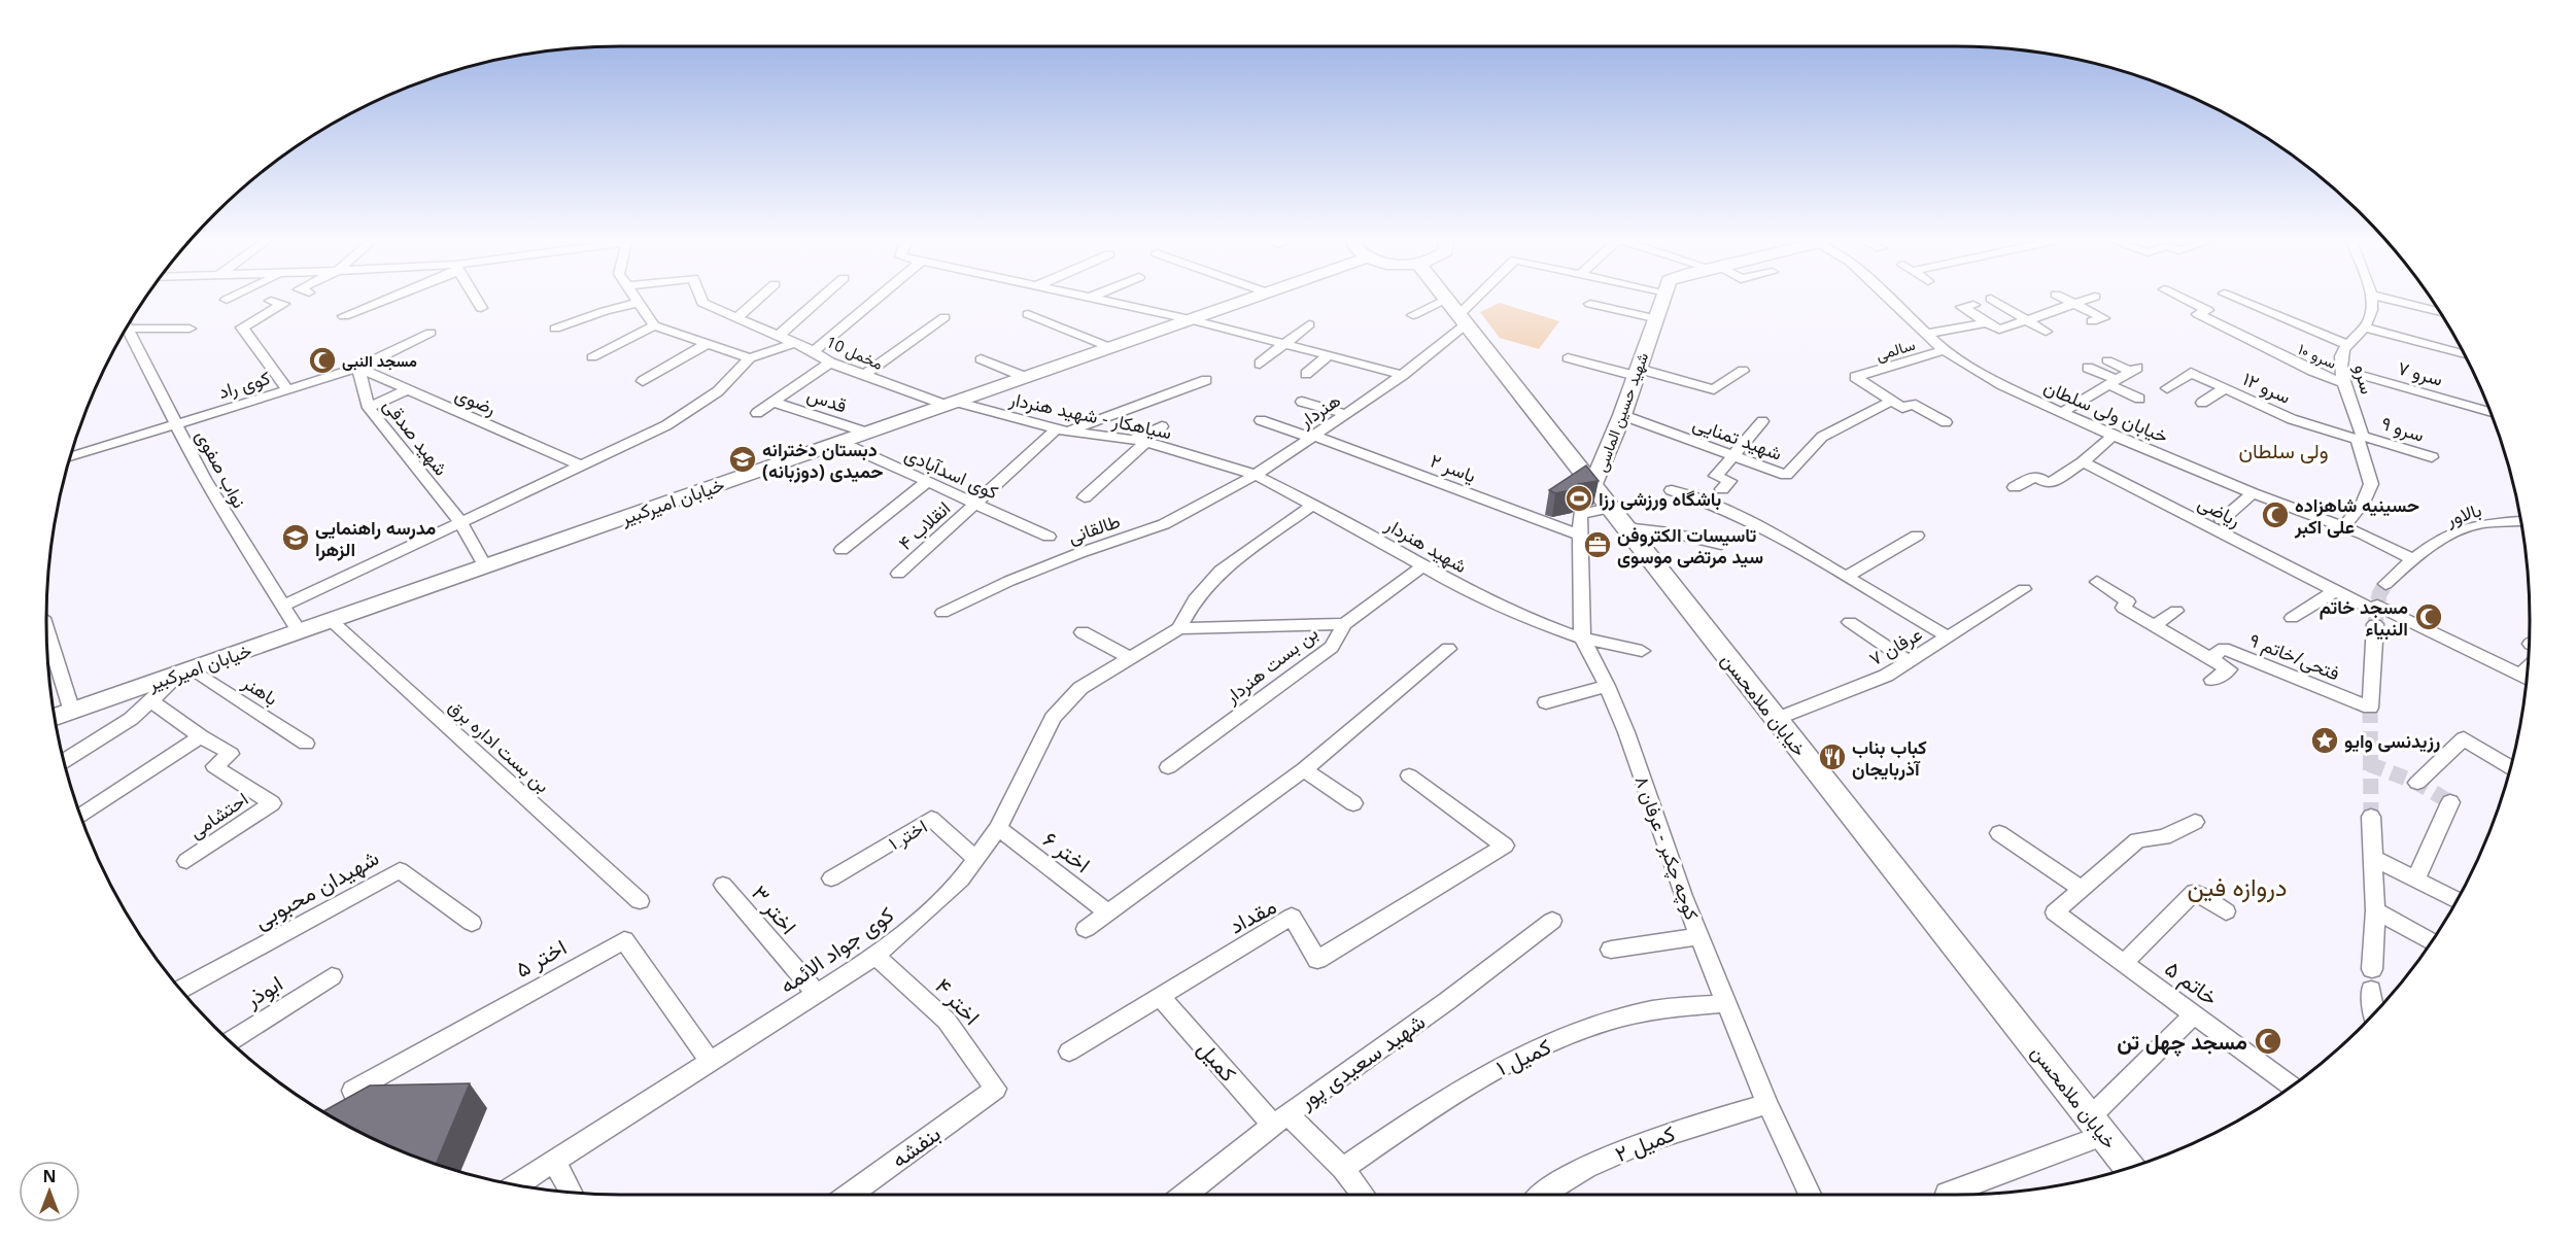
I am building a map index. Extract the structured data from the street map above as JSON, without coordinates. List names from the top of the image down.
{
  "streets": {
    "main road": ["شهید حسین الماسی", "خیابان امیرکبیر", "خیابان ملامحسن"],
    "street": [
      "سالمی",
      "مخمل 10",
      "سرو ۱۰",
      "سرو ۷",
      "سرو",
      "کوی راد",
      "سرو ۱۲",
      "قدس",
      "رضوی",
      "هنردار",
      "خیابان ولی سلطان",
      "سیاهکار - شهید هنردار",
      "سرو ۹",
      "شهید صدقی",
      "شهید تمنایی",
      "یاسر ۲",
      "نواب صفوی",
      "کوی اسدآبادی",
      "ریاضی",
      "بالاور",
      "انقلاب ۴",
      "طالقانی",
      "شهید هنردار",
      "عرفان ۷",
      "فتحی/خاتم ۹",
      "بن بست هنردار",
      "باهنر",
      "بن بست اداره برق",
      "احتشامی",
      "اختر ۱",
      "کوچه چکبر - عرفان ۸",
      "اختر ۶",
      "شهیدان محبوبی",
      "اختر ۳",
      "مقداد",
      "کوی جواد الائمه",
      "اختر ۵",
      "خاتم ۵",
      "ابوذر",
      "اختر ۴",
      "کمیل ۱",
      "کمیل",
      "شهید سعیدی پور",
      "کمیل ۲",
      "بنفشه"
    ]
  },
  "crossings": [
    ["سالمی", "خیابان ولی سلطان"],
    ["سالمی", "شهید تمنایی"],
    ["مخمل 10", "سیاهکار - شهید هنردار"],
    ["مخمل 10", "خیابان امیرکبیر"],
    ["سرو ۱۰", "سرو"],
    ["سرو ۷", "سرو"],
    ["سرو", "سرو ۱۲"],
    ["سرو", "خیابان ولی سلطان"],
    ["سرو", "سرو ۹"],
    ["کوی راد", "رضوی"],
    ["کوی راد", "شهید صدقی"],
    ["کوی راد", "نواب صفوی"],
    ["سرو ۱۲", "سرو ۹"],
    ["قدس", "خیابان امیرکبیر"],
    ["رضوی", "شهید صدقی"],
    ["هنردار", "سیاهکار - شهید هنردار"],
    ["هنردار", "یاسر ۲"],
    ["هنردار", "طالقانی"],
    ["هنردار", "شهید هنردار"],
    ["هنردار", "خیابان ملامحسن"],
    ["خیابان ولی سلطان", "بالاور"],
    ["شهید حسین الماسی", "شهید تمنایی"],
    ["شهید حسین الماسی", "خیابان ملامحسن"],
    ["سیاهکار - شهید هنردار", "خیابان امیرکبیر"],
    ["سیاهکار - شهید هنردار", "انقلاب ۴"],
    ["سیاهکار - شهید هنردار", "طالقانی"],
    ["سیاهکار - شهید هنردار", "شهید هنردار"],
    ["شهید صدقی", "خیابان امیرکبیر"],
    ["یاسر ۲", "کوچه چکبر - عرفان ۸"],
    ["نواب صفوی", "خیابان امیرکبیر"],
    ["کوی اسدآبادی", "خیابان امیرکبیر"],
    ["کوی اسدآبادی", "انقلاب ۴"],
    ["خیابان امیرکبیر", "باهنر"],
    ["خیابان امیرکبیر", "بن بست اداره برق"],
    ["ریاضی", "فتحی/خاتم ۹"],
    ["طالقانی", "شهید هنردار"],
    ["شهید هنردار", "بن بست هنردار"],
    ["شهید هنردار", "کوچه چکبر - عرفان ۸"],
    ["عرفان ۷", "خیابان ملامحسن"],
    ["خیابان ملامحسن", "کوچه چکبر - عرفان ۸"],
    ["اختر ۱", "کوی جواد الائمه"],
    ["کوچه چکبر - عرفان ۸", "کمیل ۱"],
    ["کوچه چکبر - عرفان ۸", "کمیل ۲"],
    ["اختر ۶", "کوی جواد الائمه"],
    ["اختر ۳", "کوی جواد الائمه"],
    ["مقداد", "کمیل"],
    ["کوی جواد الائمه", "اختر ۵"],
    ["کوی جواد الائمه", "اختر ۴"],
    ["اختر ۴", "بنفشه"],
    ["کمیل ۱", "کمیل"],
    ["کمیل", "شهید سعیدی پور"]
  ],
  "districts": ["ولی سلطان", "دروازه فین"],
  "places": {
    "mosque": [
      "مسجد النبی",
      "حسینیه شاهزاده علی اکبر",
      "مسجد خاتم النبیاء",
      "مسجد چهل تن"
    ],
    "school or university": ["دبستان دخترانه حمیدی (دوزبانه)", "مدرسه راهنمایی الزهرا"],
    "sports": ["باشگاه ورزشی رزا"],
    "office": ["تاسیسات الکتروفن سید مرتضی موسوی"],
    "place": ["رزیدنسی وایو"],
    "restaurant": ["کباب بناب آذربایجان"]
  },
  "north": "top"
}
